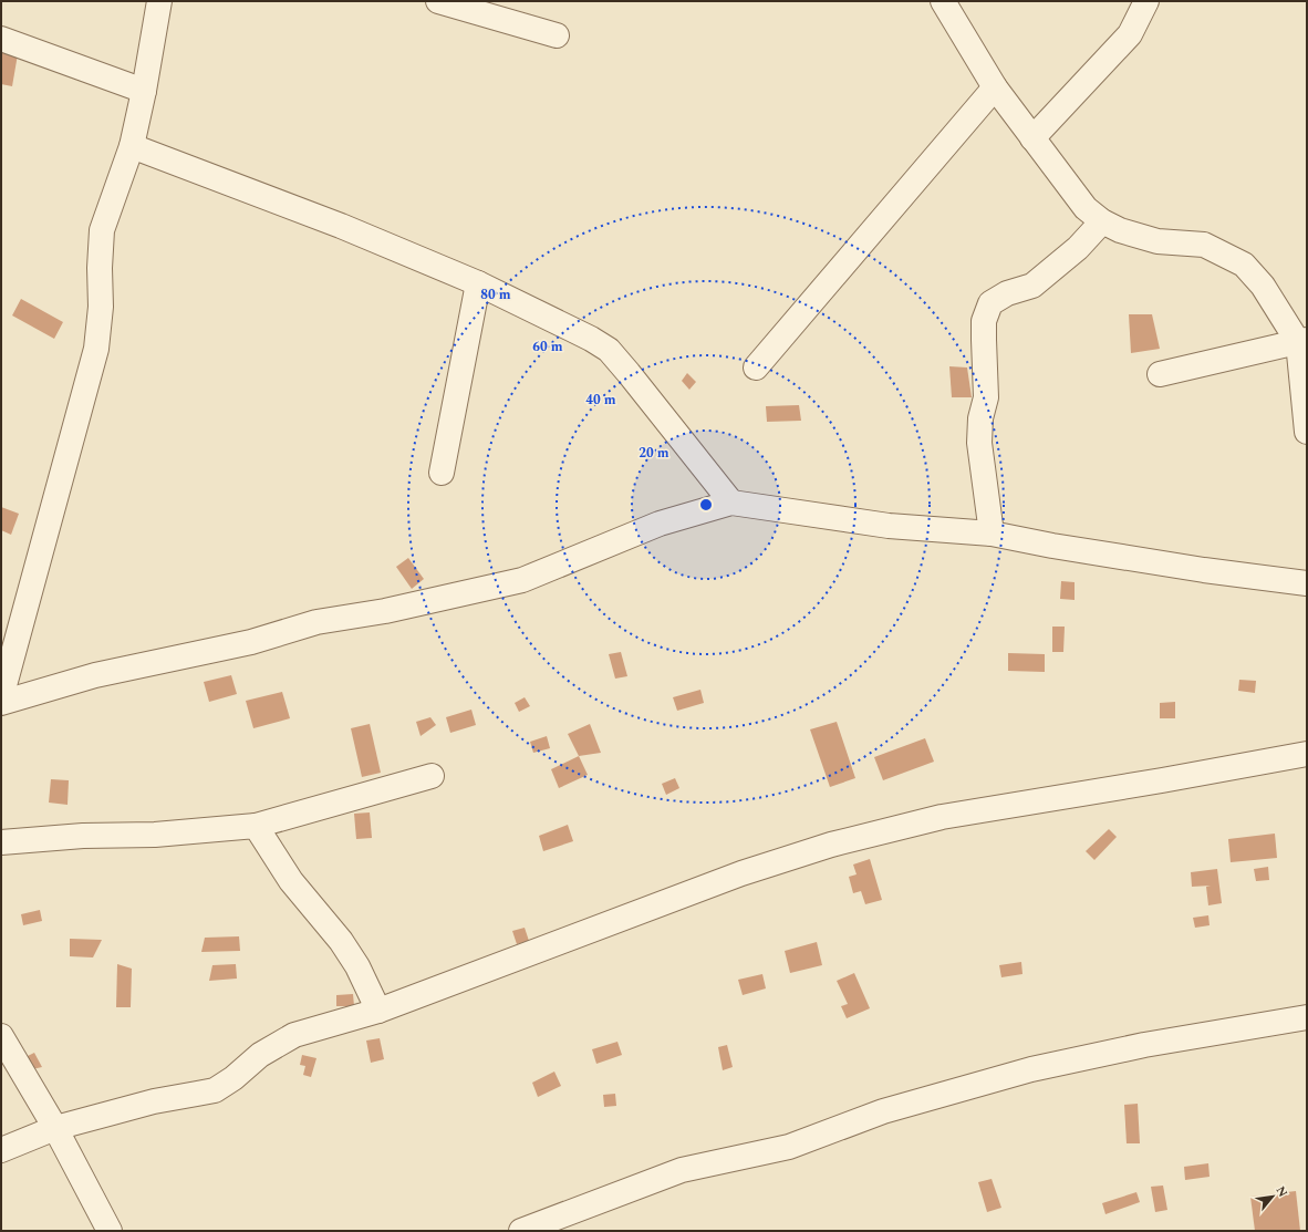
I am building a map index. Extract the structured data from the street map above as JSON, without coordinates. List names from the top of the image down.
{
  "north": "top right",
  "rings": [
    "80 m",
    "60 m",
    "40 m",
    "20 m"
  ]
}
